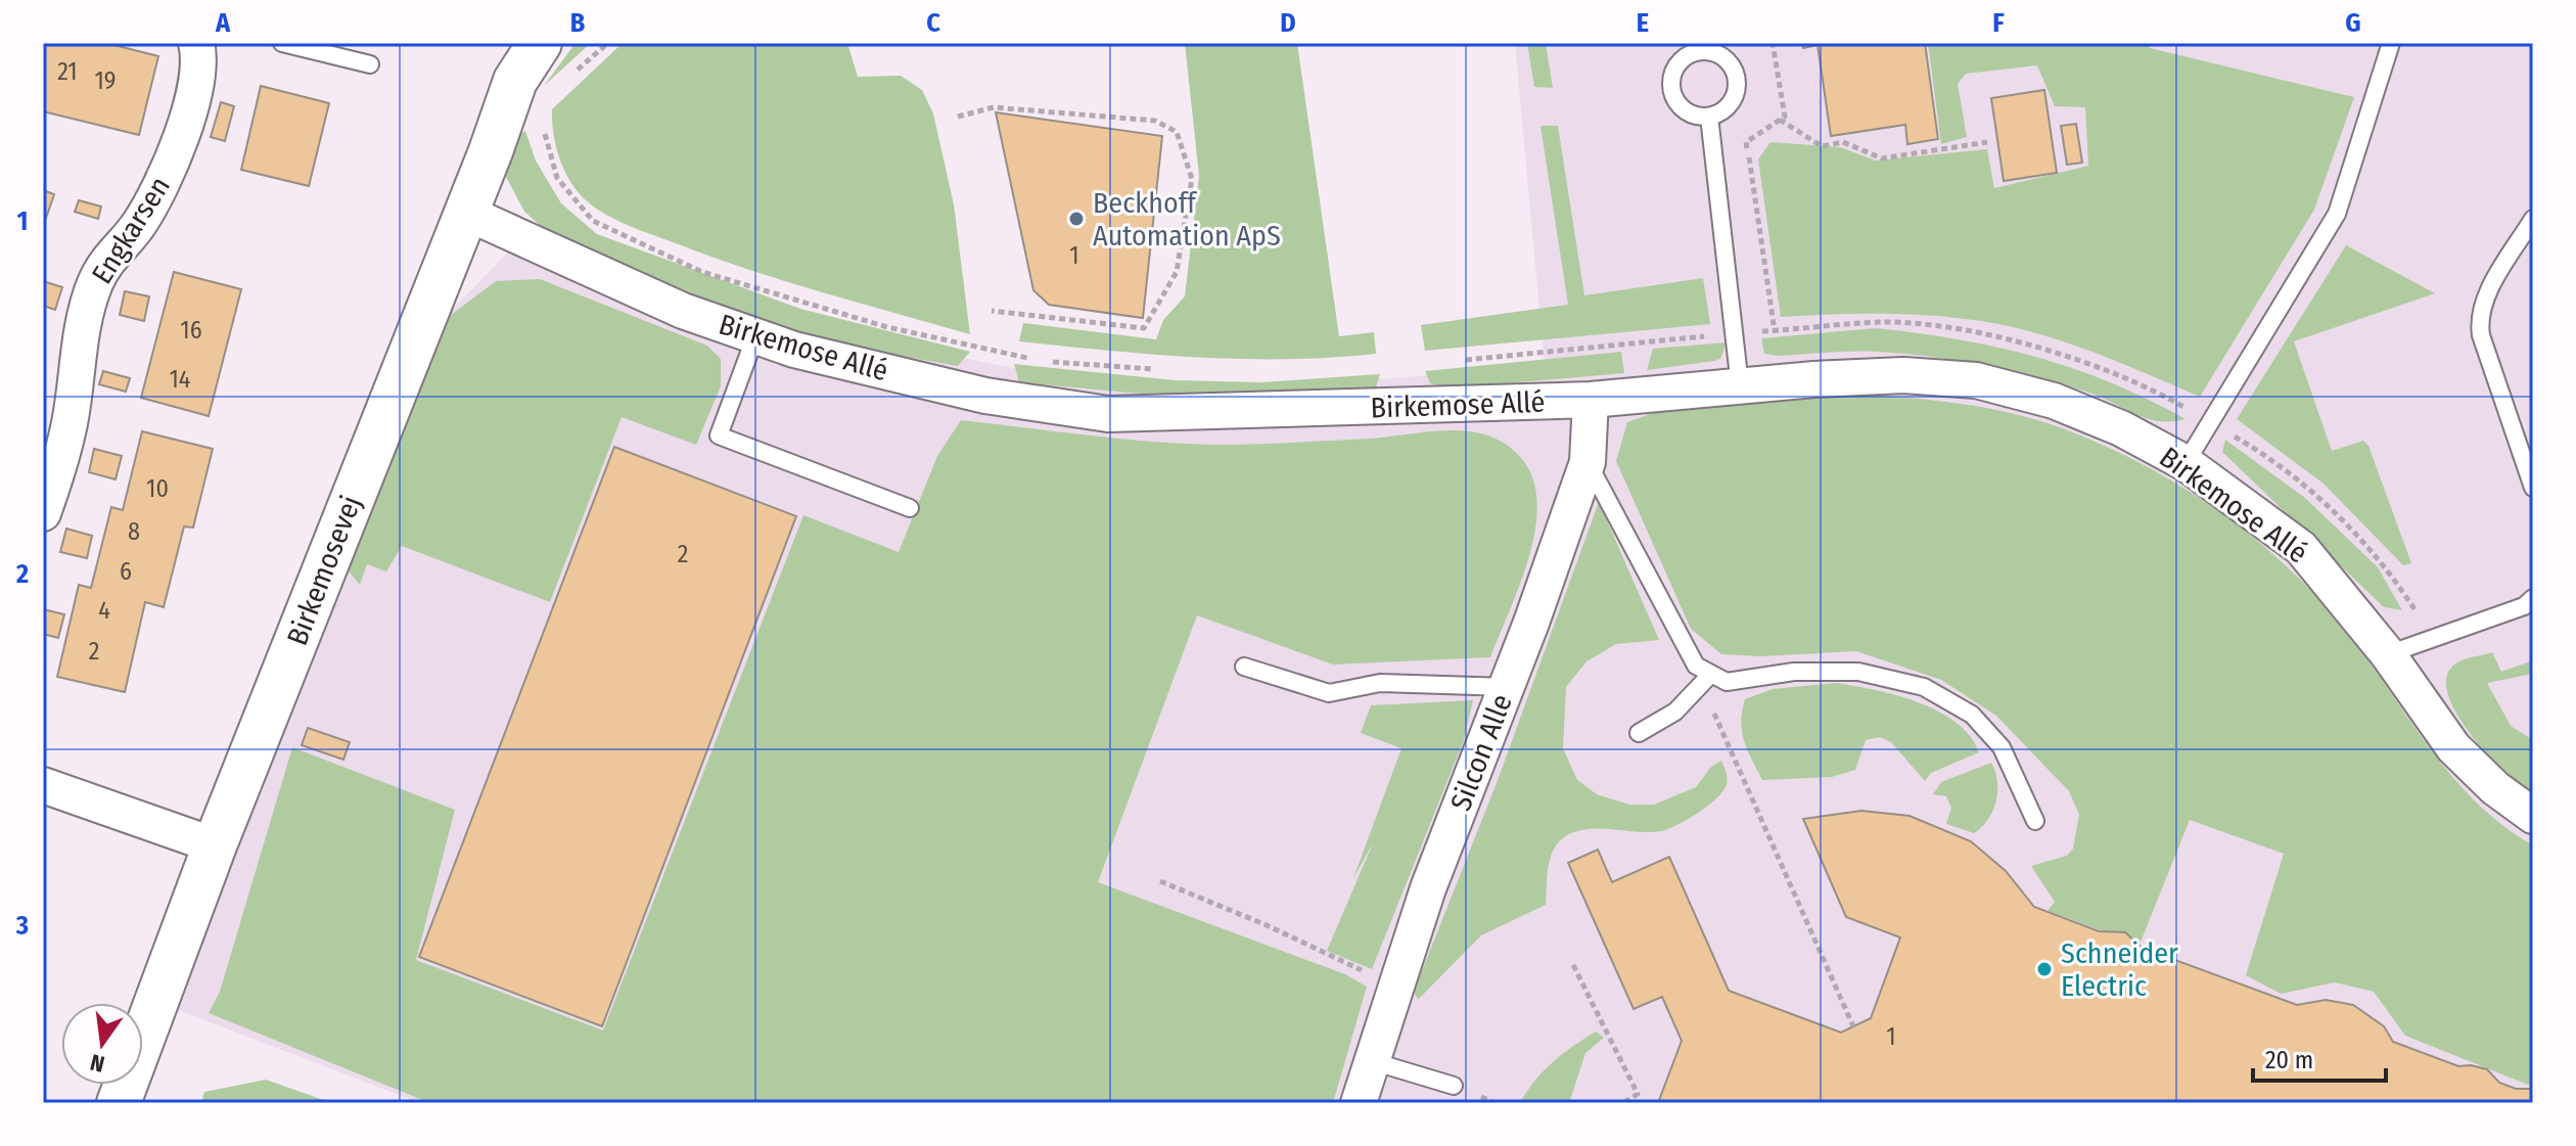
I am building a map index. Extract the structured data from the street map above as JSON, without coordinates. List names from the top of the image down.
{
  "streets": {
    "street": [
      "Engkarsen",
      "Birkemose Allé",
      "Birkemosevej",
      "Silcon Alle"
    ]
  },
  "crossings": [
    ["Birkemose Allé", "Birkemosevej"],
    ["Birkemose Allé", "Silcon Alle"]
  ],
  "places": ["Beckhoff Automation ApS", "Schneider Electric"],
  "house_numbers": [
    "21",
    "19",
    "1",
    "16",
    "14",
    "10",
    "8",
    "2",
    "6",
    "4",
    "2",
    "1"
  ],
  "scale_bar": "20 m",
  "north": "bottom",
  "grid": {
    "columns": [
      "A",
      "B",
      "C",
      "D",
      "E",
      "F",
      "G"
    ],
    "rows": ["1", "2", "3"]
  }
}
